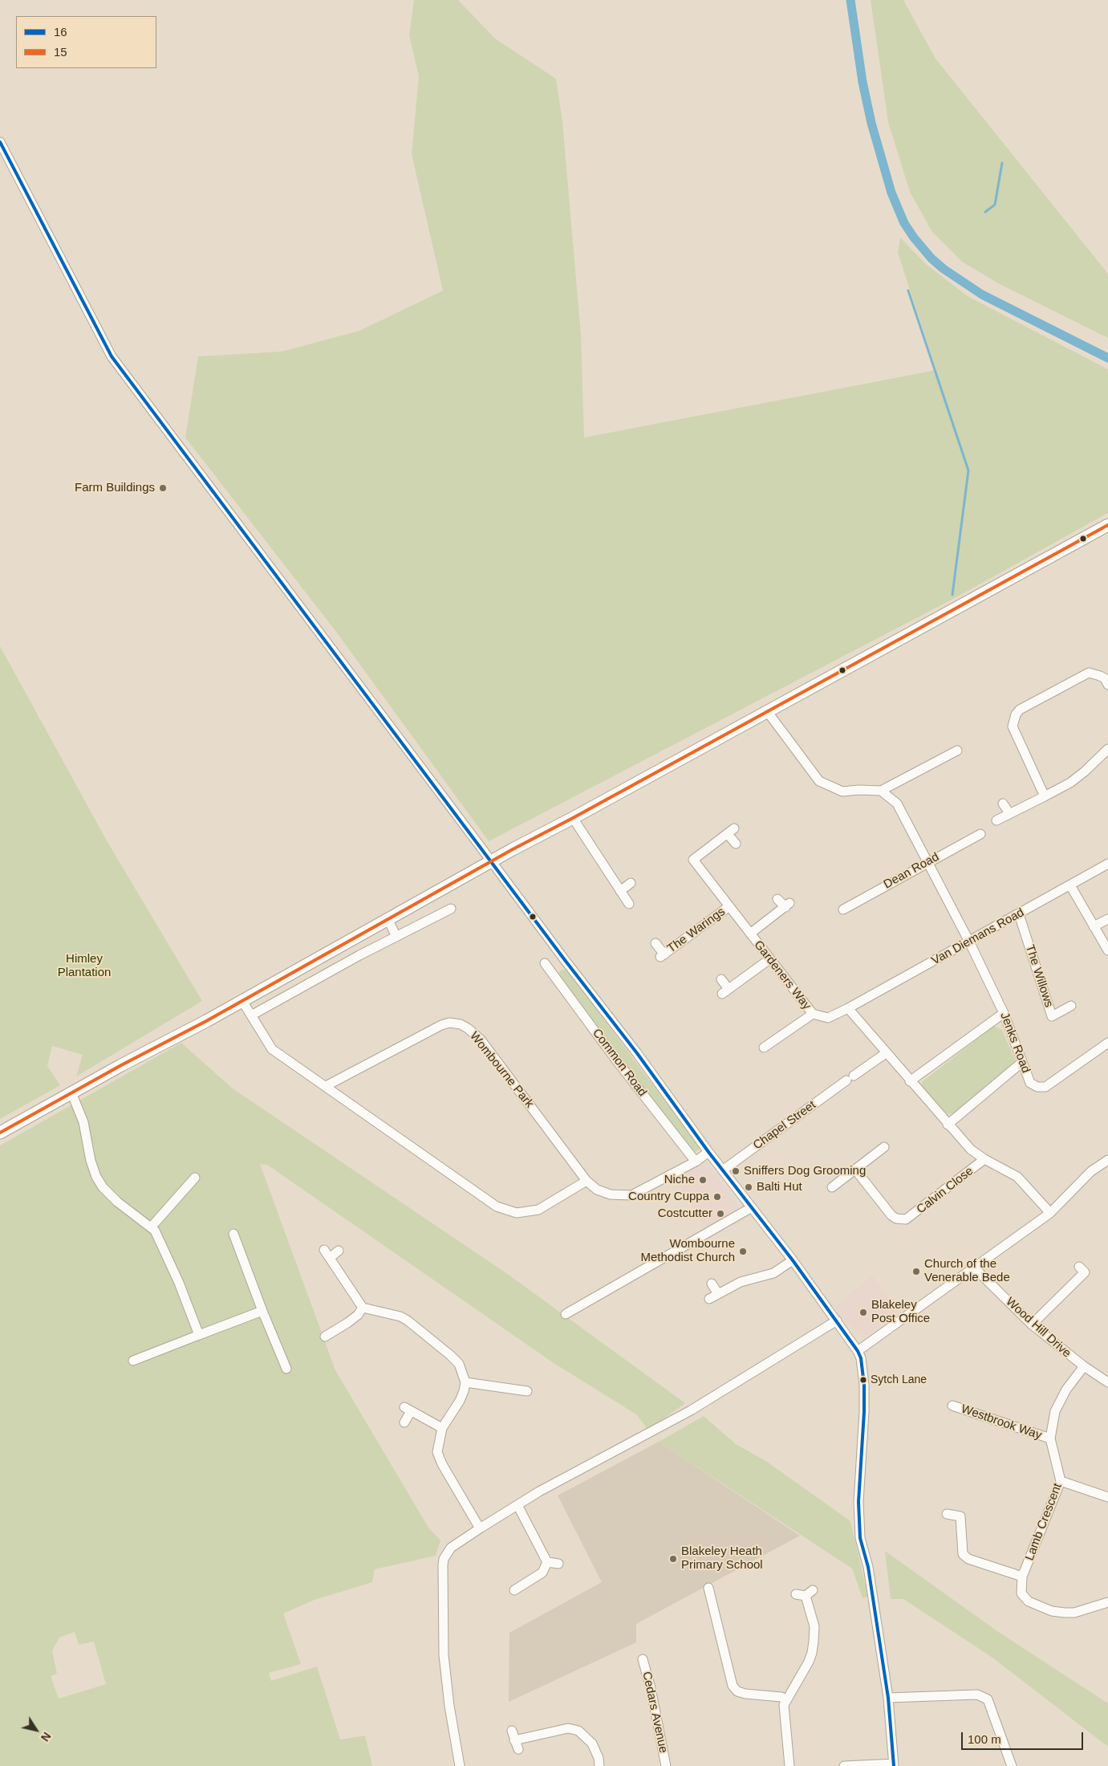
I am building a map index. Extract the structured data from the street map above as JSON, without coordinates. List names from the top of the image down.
{
  "streets": {
    "street": [
      "Dean Road",
      "The Warings",
      "Van Diemans Road",
      "Gardeners Way",
      "The Willows",
      "Jenks Road",
      "Common Road",
      "Wombourne Park",
      "Chapel Street",
      "Calvin Close",
      "Wood Hill Drive",
      "Westbrook Way",
      "Lamb Crescent",
      "Cedars Avenue"
    ]
  },
  "crossings": [
    ["Dean Road", "Jenks Road"],
    ["The Warings", "Gardeners Way"],
    ["Van Diemans Road", "Gardeners Way"],
    ["Van Diemans Road", "The Willows"],
    ["Van Diemans Road", "Jenks Road"],
    ["Common Road", "Wombourne Park"],
    ["Common Road", "Chapel Street"],
    ["Wood Hill Drive", "Lamb Crescent"],
    ["Westbrook Way", "Lamb Crescent"]
  ],
  "parks": ["Himley Plantation"],
  "places": [
    "Farm Buildings",
    "Sniffers Dog Grooming",
    "Niche",
    "Balti Hut",
    "Country Cuppa",
    "Costcutter",
    "Wombourne Methodist Church",
    "Church of the Venerable Bede",
    "Blakeley Post Office",
    "Sytch Lane",
    "Blakeley Heath Primary School"
  ],
  "lines": ["transit line 16", "transit line 15"],
  "legend": ["16", "15"],
  "scale_bar": "100 m",
  "north": "bottom right"
}
